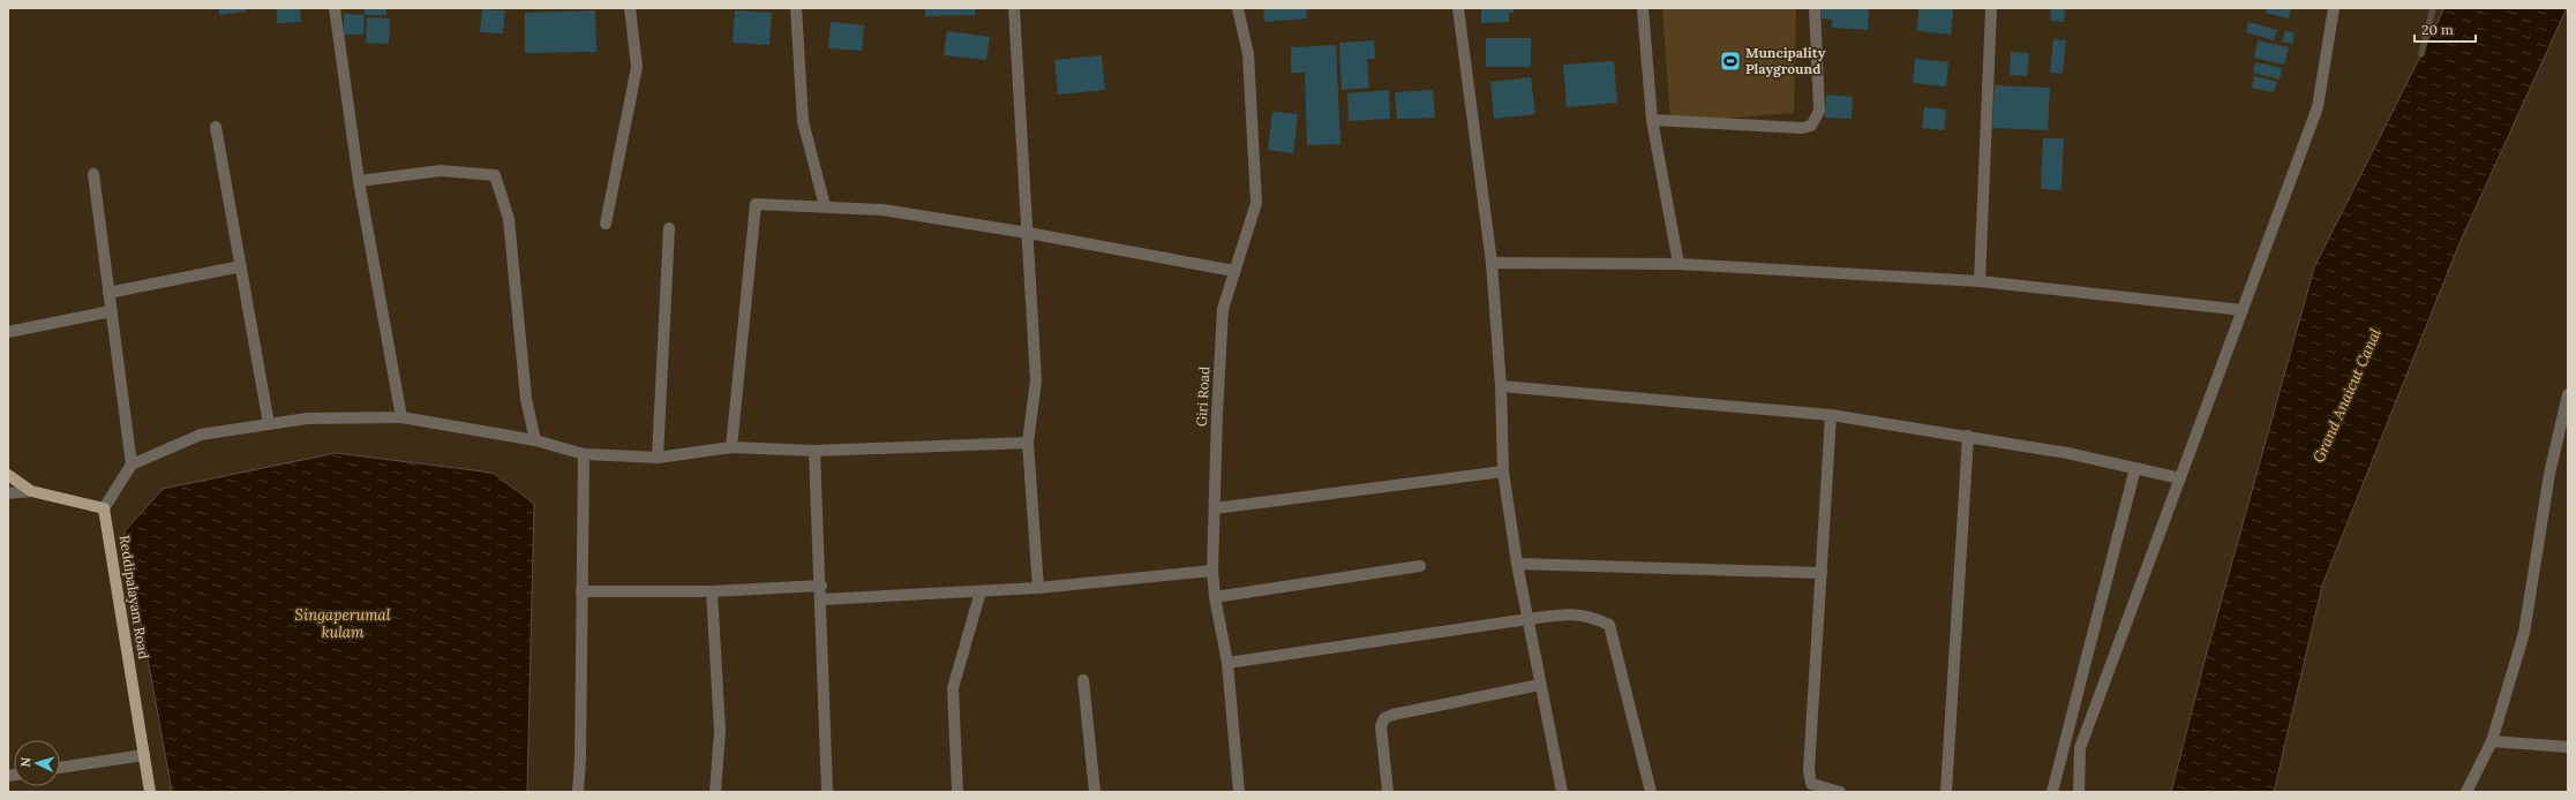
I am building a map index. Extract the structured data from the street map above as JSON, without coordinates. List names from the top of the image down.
{
  "streets": {
    "main road": ["Reddipalayam Road"],
    "street": ["Giri Road"]
  },
  "water": ["Grand Anaicut Canal", "Singaperumal kulam"],
  "places": {
    "sports": ["Muncipality Playground"]
  },
  "scale_bar": "20 m",
  "north": "left"
}
